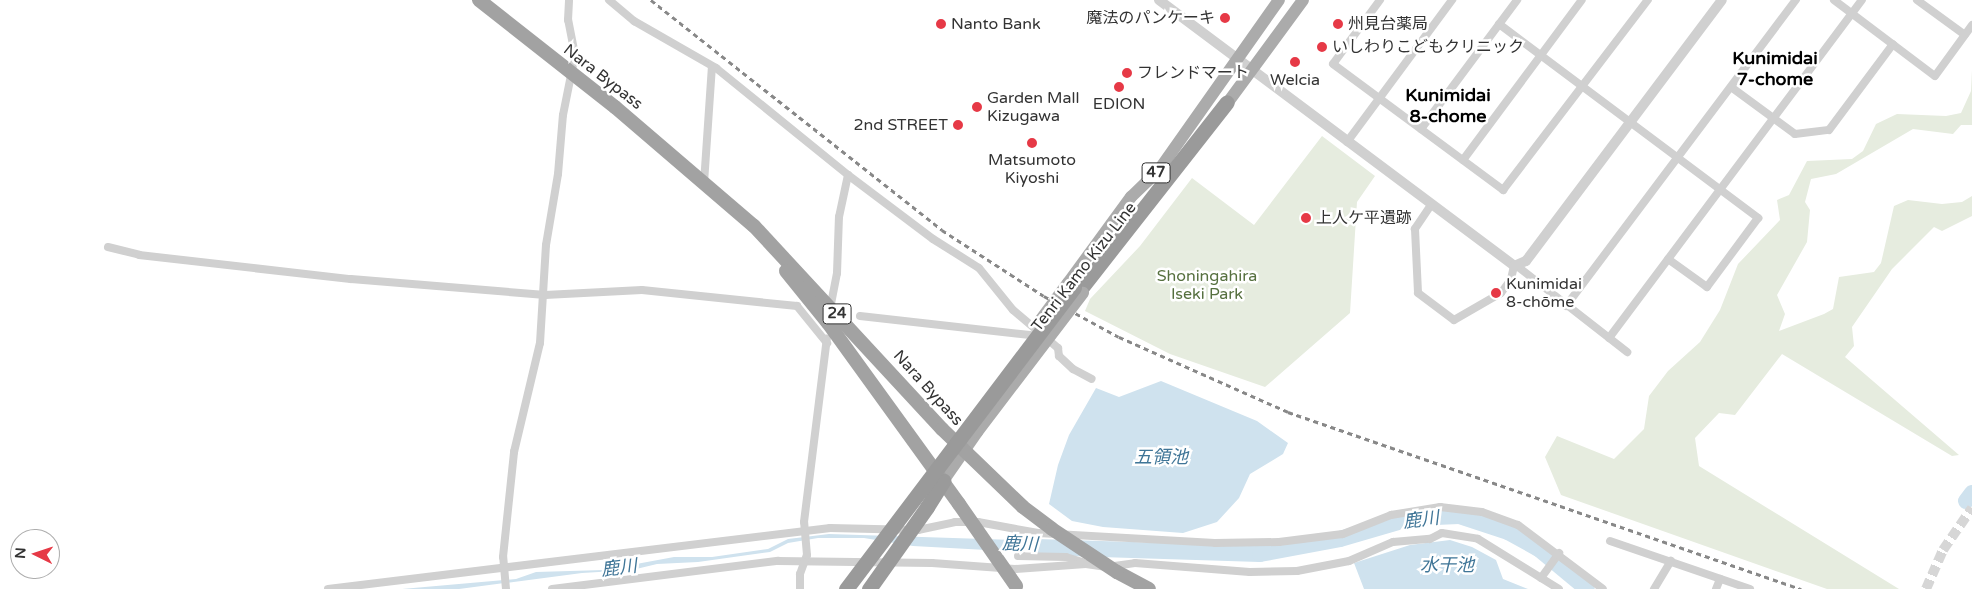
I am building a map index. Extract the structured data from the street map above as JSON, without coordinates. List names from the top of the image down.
{
  "streets": {
    "highway": ["Nara Bypass", "24"],
    "main road": ["47", "Tenri Kamo Kizu Line"]
  },
  "crossings": [
    ["Nara Bypass", "Tenri Kamo Kizu Line"]
  ],
  "districts": ["Kunimidai 7-chome", "Kunimidai 8-chome"],
  "water": ["五領池", "鹿川", "水干池"],
  "parks": ["Shoningahira Iseki Park"],
  "places": [
    "魔法のパンケーキ",
    "Nanto Bank",
    "州見台薬局",
    "いしわりこどもクリニック",
    "Welcia",
    "フレンドマート",
    "EDION",
    "Garden Mall Kizugawa",
    "2nd STREET",
    "Matsumoto Kiyoshi",
    "上人ケ平遺跡",
    "Kunimidai 8-chōme"
  ],
  "north": "left"
}
